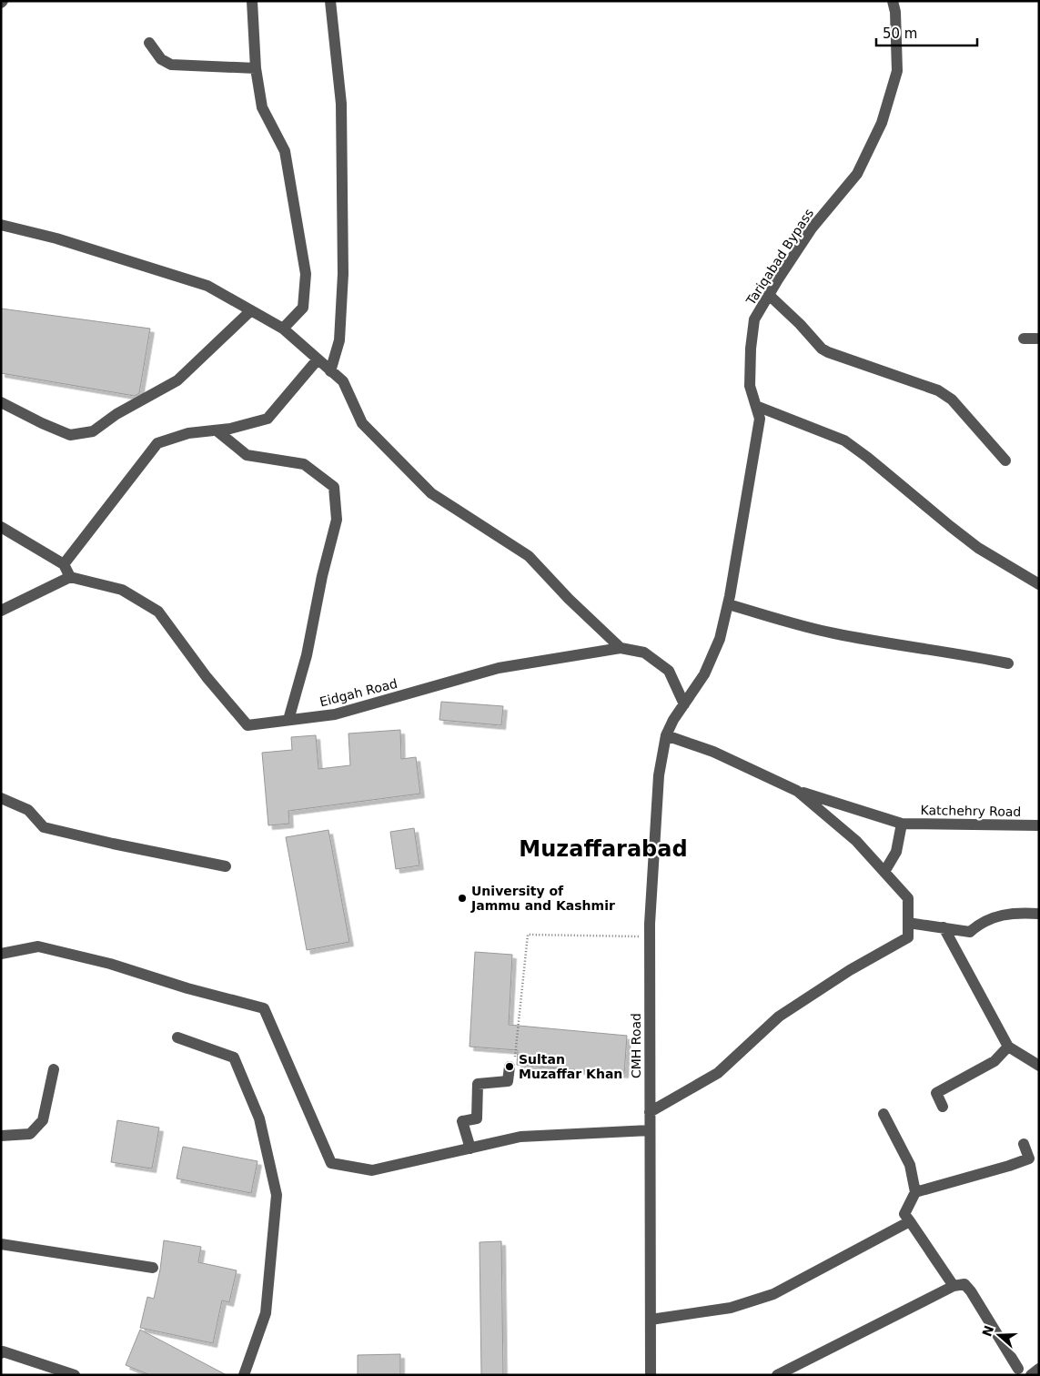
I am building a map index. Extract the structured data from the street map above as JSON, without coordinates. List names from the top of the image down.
{
  "streets": {
    "street": [
      "Tariqabad Bypass",
      "Eidgah Road",
      "Katchehry Road",
      "CMH Road"
    ]
  },
  "crossings": [
    ["Tariqabad Bypass", "Eidgah Road"],
    ["Tariqabad Bypass", "CMH Road"]
  ],
  "districts": ["Muzaffarabad"],
  "places": ["University of Jammu and Kashmir", "Sultan Muzaffar Khan"],
  "scale_bar": "50 m",
  "north": "left"
}
